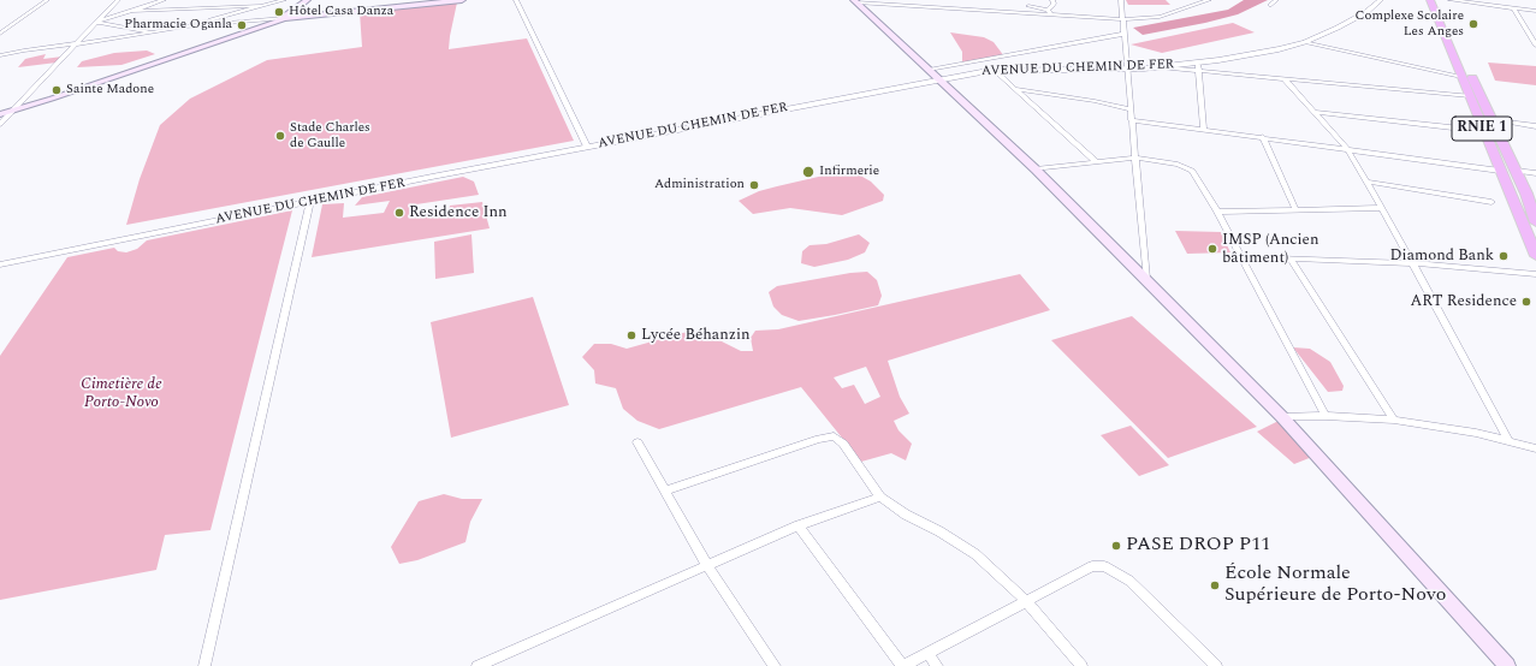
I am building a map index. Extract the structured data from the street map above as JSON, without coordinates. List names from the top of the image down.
{
  "streets": {
    "highway": ["RNIE 1"],
    "street": ["AVENUE DU CHEMIN DE FER"]
  },
  "parks": ["Cimetière de Porto-Novo"],
  "places": [
    "Hôtel Casa Danza",
    "Complexe Scolaire Les Anges",
    "Pharmacie Oganla",
    "Sainte Madone",
    "Stade Charles de Gaulle",
    "Infirmerie",
    "Administration",
    "Residence Inn",
    "IMSP (Ancien bâtiment)",
    "Diamond Bank",
    "ART Residence",
    "Lycée Béhanzin",
    "PASE DROP P11",
    "École Normale Supérieure de Porto-Novo"
  ]
}
